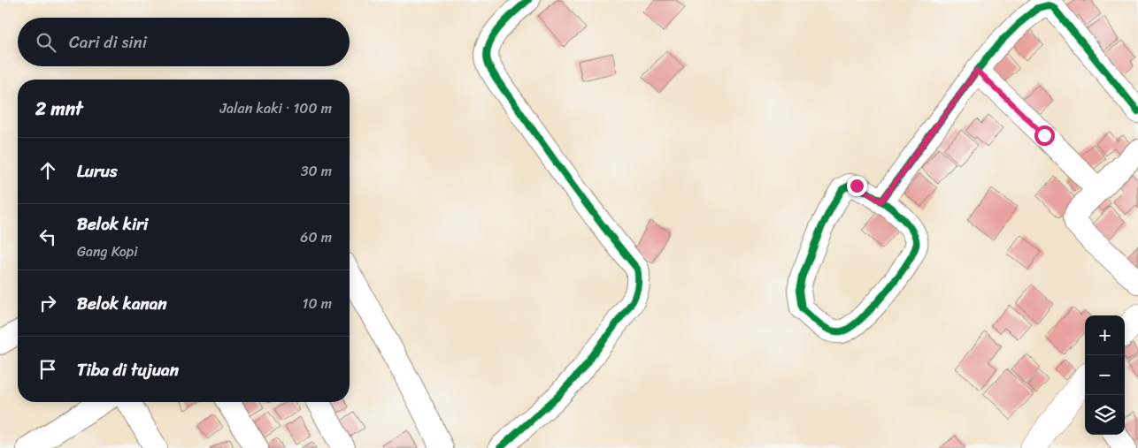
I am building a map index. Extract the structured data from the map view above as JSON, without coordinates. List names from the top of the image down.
{
  "page": {
    "search": "Cari di sini",
    "heading": ["2 mnt", "Jalan kaki · 100 m"],
    "list": [
      ["Lurus", "30 m"],
      ["Belok kiri", "Gang Kopi", "60 m"],
      ["Belok kanan", "10 m"],
      "Tiba di tujuan"
    ],
    "map_buttons": ["+", "−"]
  }
}
